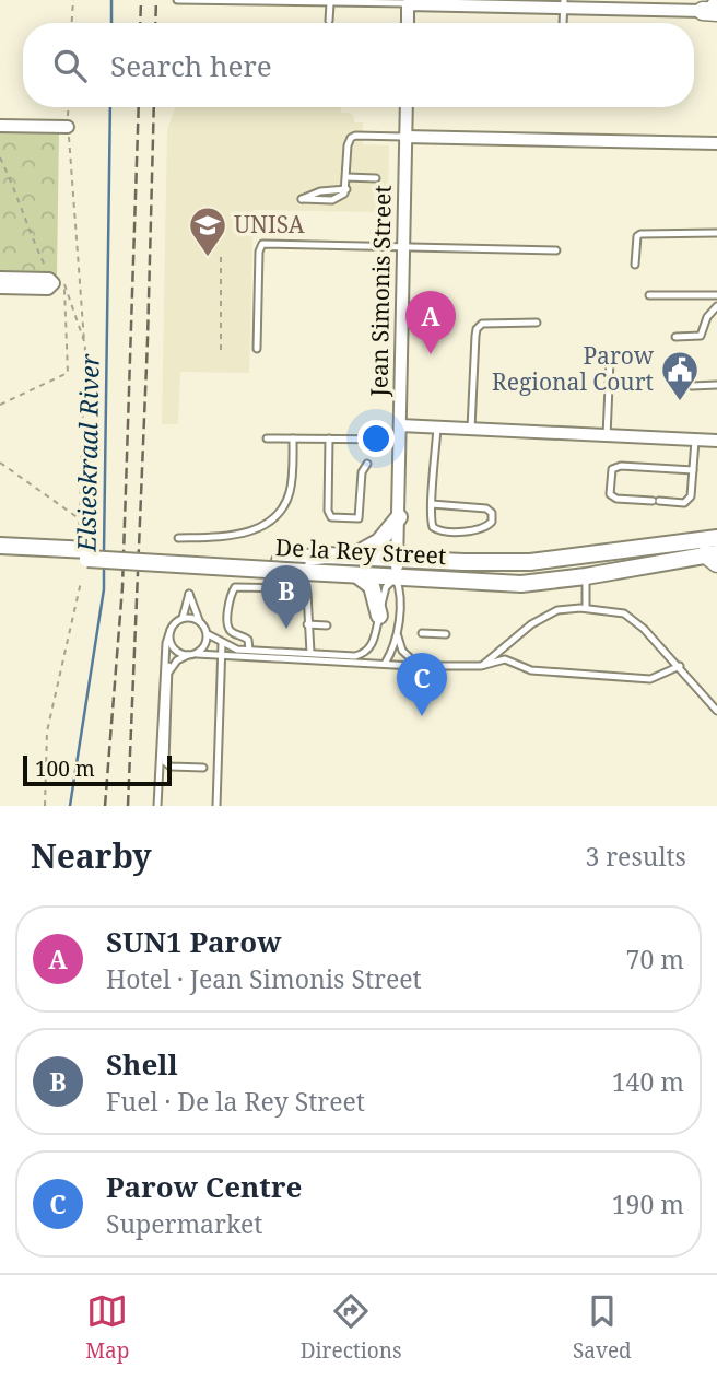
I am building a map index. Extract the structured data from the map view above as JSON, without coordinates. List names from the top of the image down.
{
  "streets": {
    "main road": ["De la Rey Street"],
    "street": ["Jean Simonis Street"]
  },
  "crossings": [
    ["Jean Simonis Street", "De la Rey Street"]
  ],
  "water": ["Elsieskraal River"],
  "places": {
    "school or university": ["UNISA"],
    "public building": ["Parow Regional Court"]
  },
  "scale_bar": "100 m",
  "page": {
    "search": "Search here",
    "pins": ["A", "B", "C"],
    "scale": "100 m",
    "heading": ["Nearby", "3 results"],
    "list": [
      {
        "mark": "A",
        "name": "SUN1 Parow",
        "note": "Hotel · Jean Simonis Street",
        "value": "70 m"
      },
      {
        "mark": "B",
        "name": "Shell",
        "note": "Fuel · De la Rey Street",
        "value": "140 m"
      },
      {
        "mark": "C",
        "name": "Parow Centre",
        "note": "Supermarket",
        "value": "190 m"
      }
    ],
    "nav": ["Map", "Directions", "Saved"]
  }
}
